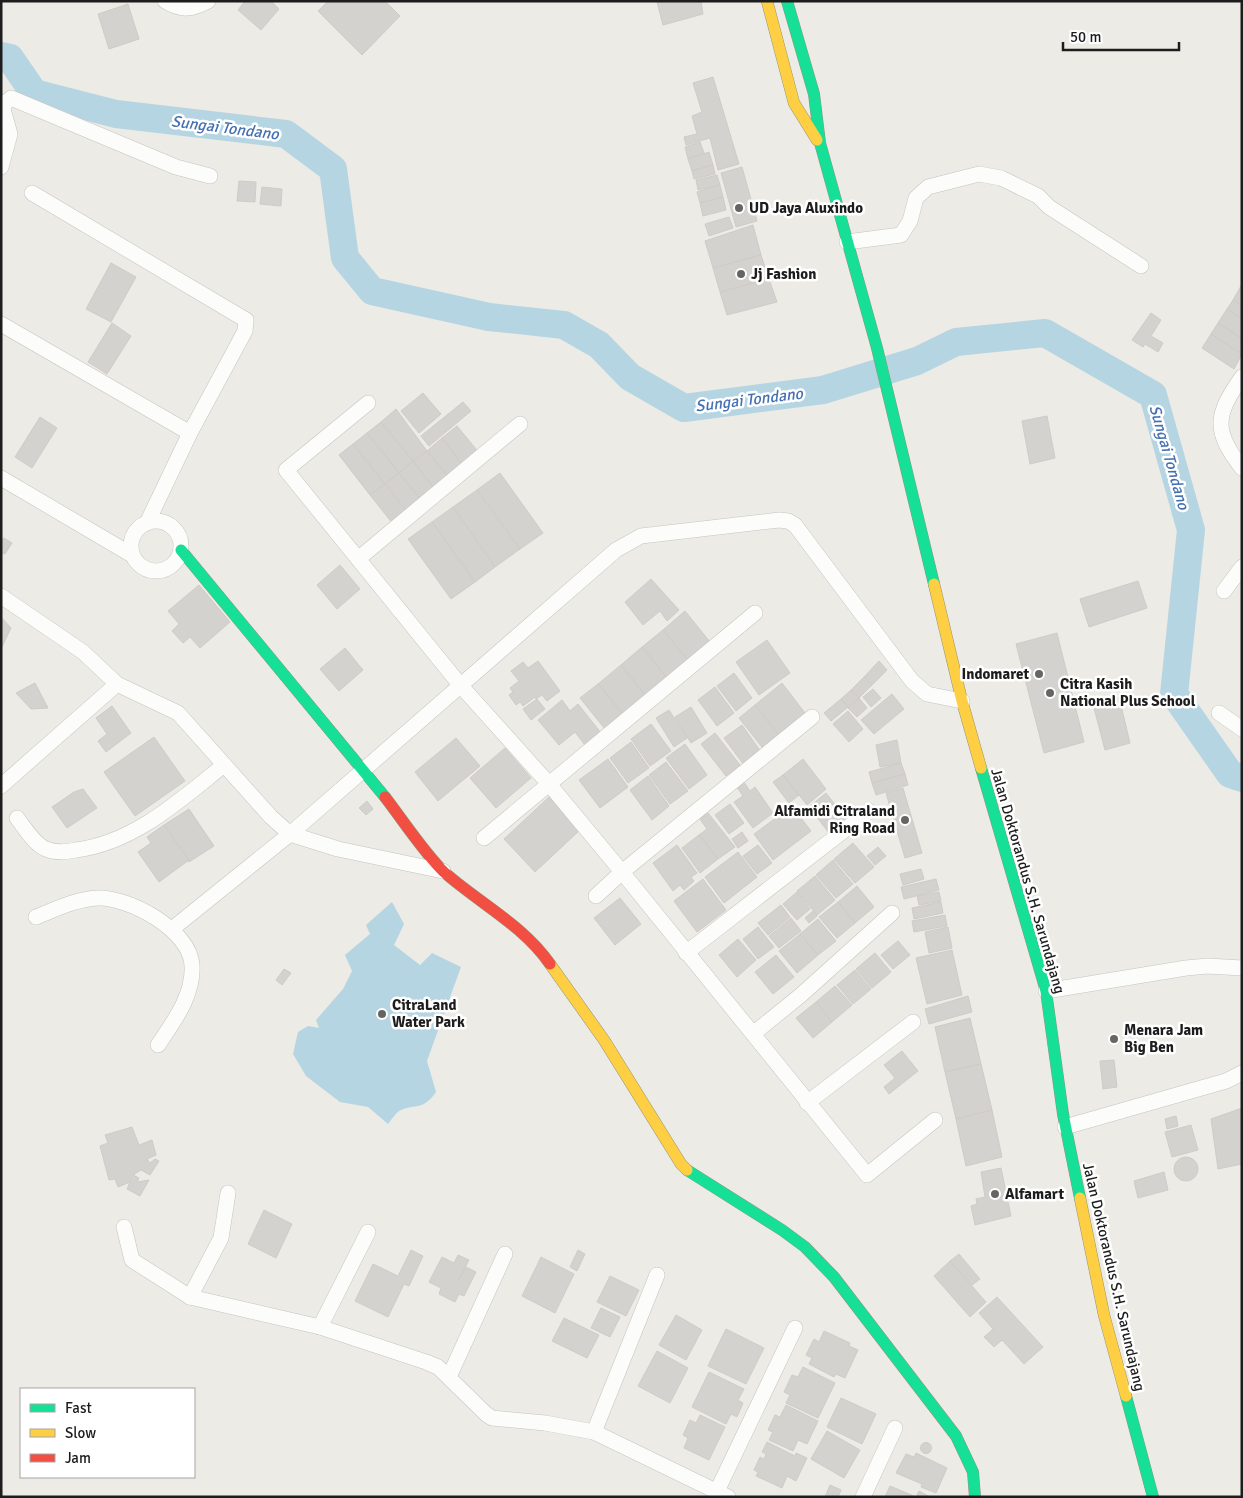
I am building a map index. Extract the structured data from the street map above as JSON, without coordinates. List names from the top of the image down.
{
  "streets": {
    "main road": ["Jalan Doktorandus S.H. Sarundajang"]
  },
  "water": ["Sungai Tondano"],
  "places": [
    "UD Jaya Aluxindo",
    "Jj Fashion",
    "Indomaret",
    "Citra Kasih National Plus School",
    "Alfamidi Citraland Ring Road",
    "CitraLand Water Park",
    "Menara Jam Big Ben",
    "Alfamart"
  ],
  "legend": ["Fast", "Slow", "Jam"],
  "scale_bar": "50 m"
}
